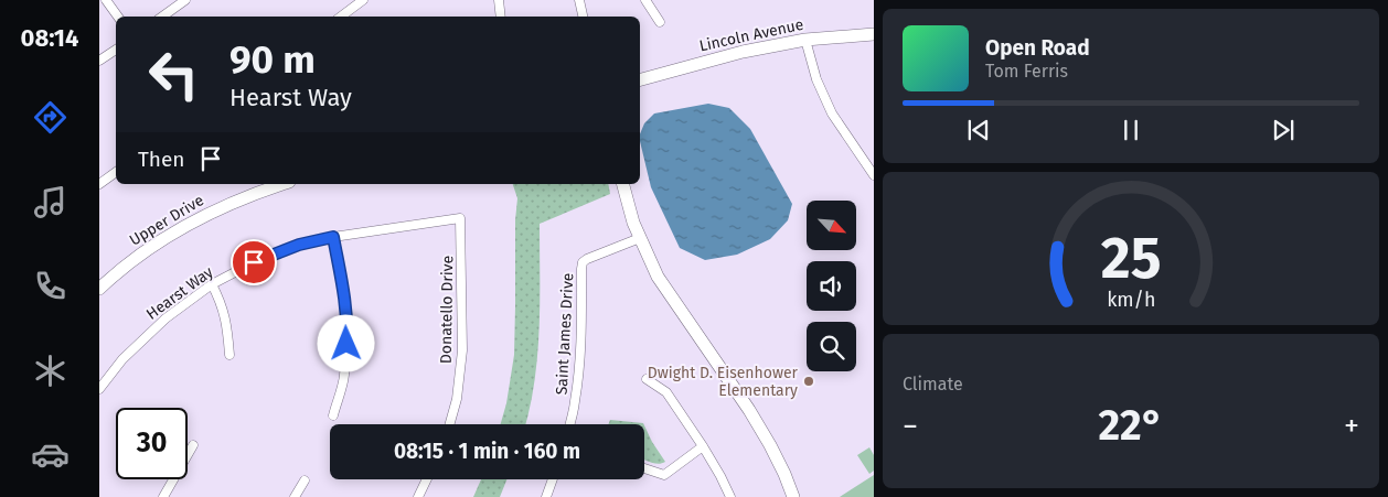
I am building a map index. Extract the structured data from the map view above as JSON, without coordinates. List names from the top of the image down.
{
  "streets": {
    "main road": ["Lincoln Avenue", "Upper Drive"],
    "street": ["Hearst Way", "Donatello Drive", "Saint James Drive"]
  },
  "crossings": [
    ["Hearst Way", "Donatello Drive"]
  ],
  "places": ["Dwight D. Eisenhower Elementary"],
  "north": "bottom right",
  "page": {
    "tabs": "08:14",
    "turn": ["90 m", "Hearst Way"],
    "song": ["Open Road", "Tom Ferris"],
    "then": "Then",
    "tile": "Climate",
    "heat": ["−", "22°", "+"],
    "limit": "30",
    "trip": "08:15 · 1 min · 160 m",
    "gauge": ["25", "km/h"]
  }
}
